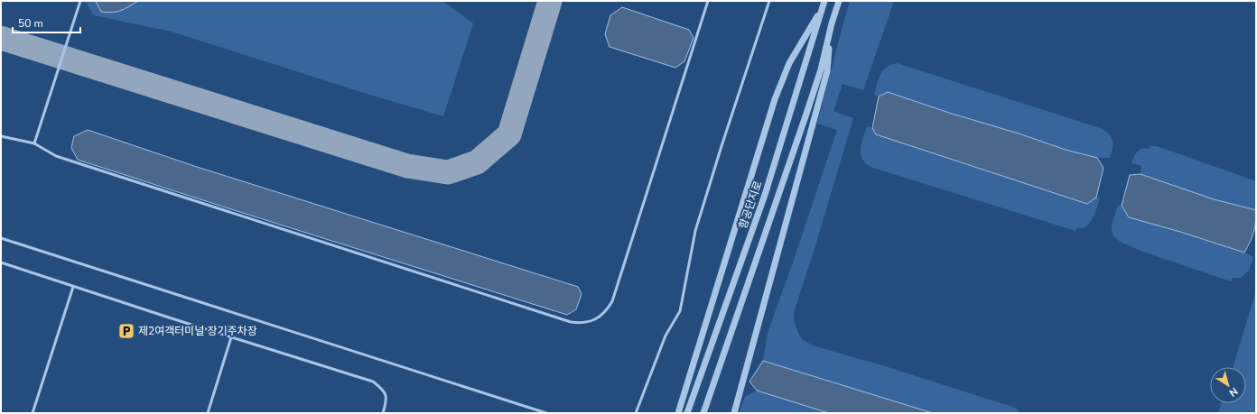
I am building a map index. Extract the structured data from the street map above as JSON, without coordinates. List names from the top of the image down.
{
  "streets": {
    "street": ["항공단지로"]
  },
  "places": {
    "parking": ["제2여객터미널 장기주차장"]
  },
  "scale_bar": "50 m",
  "north": "bottom right"
}
